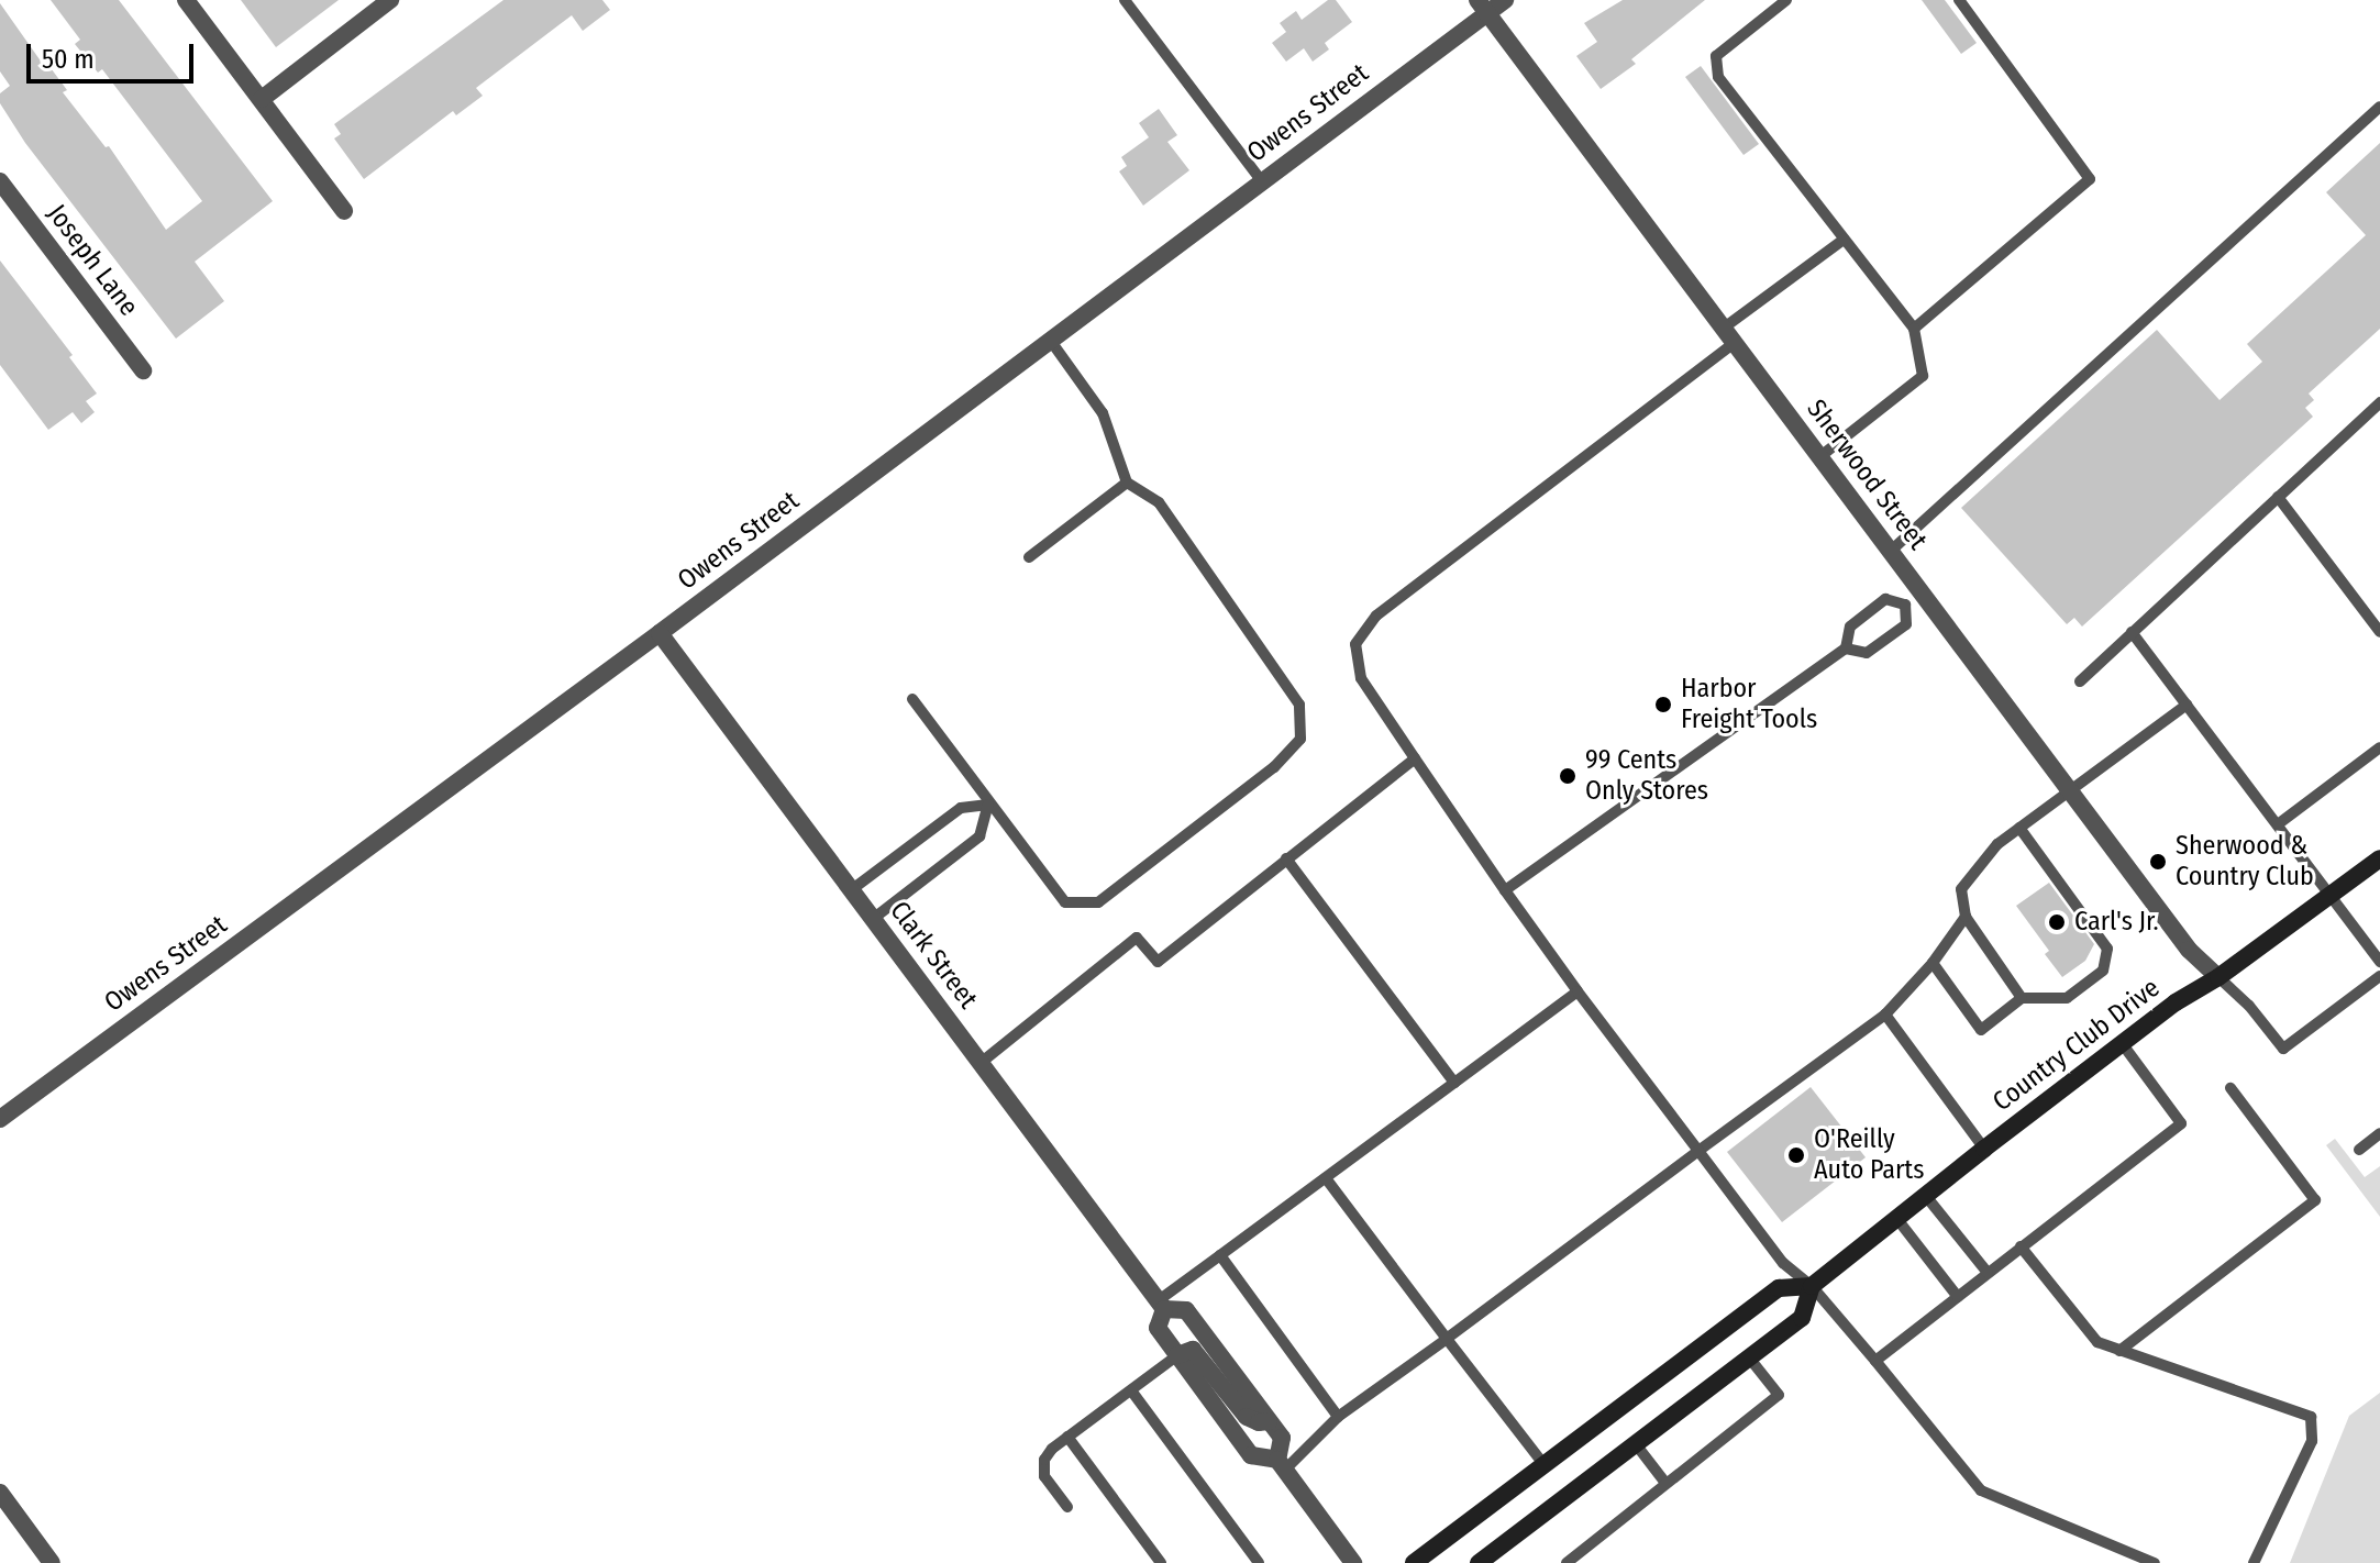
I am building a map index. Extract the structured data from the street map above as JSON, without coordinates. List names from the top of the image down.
{
  "streets": {
    "main road": ["Country Club Drive"],
    "street": [
      "Owens Street",
      "Joseph Lane",
      "Sherwood Street",
      "Clark Street"
    ]
  },
  "crossings": [
    ["Owens Street", "Sherwood Street"],
    ["Owens Street", "Clark Street"],
    ["Sherwood Street", "Country Club Drive"]
  ],
  "places": [
    "Harbor Freight Tools",
    "99 Cents Only Stores",
    "Sherwood & Country Club",
    "Carl's Jr.",
    "O'Reilly Auto Parts"
  ],
  "scale_bar": "50 m"
}
